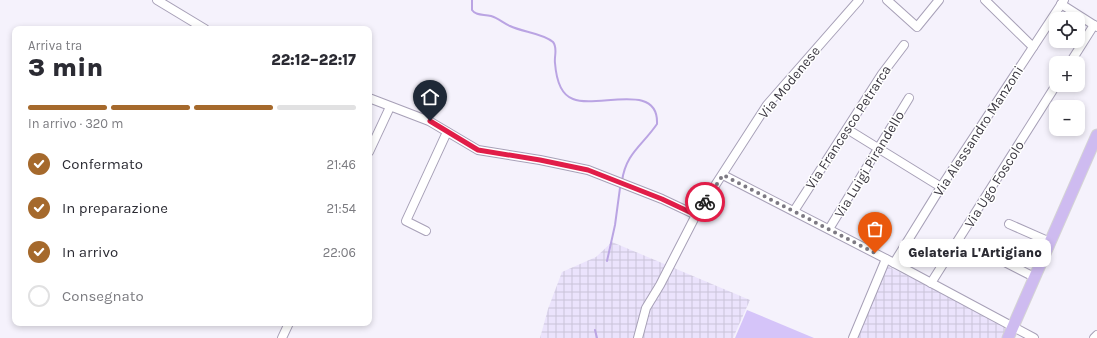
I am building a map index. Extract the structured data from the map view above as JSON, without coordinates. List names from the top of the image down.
{
  "streets": {
    "street": [
      "Via Modenese",
      "Via Francesco Petrarca",
      "Via Alessandro Manzoni",
      "Via Luigi Pirandello",
      "Via Ugo Foscolo"
    ]
  },
  "places": ["Gelateria L'Artigiano"],
  "page": {
    "map_buttons": ["+", "−"],
    "heading": ["3 min", "Arriva tra", "22:12–22:17"],
    "bar": "In arrivo · 320 m",
    "list": [
      ["Confermato", "21:46"],
      ["In preparazione", "21:54"],
      ["In arrivo", "22:06"],
      "Consegnato"
    ],
    "bubble": "Gelateria L'Artigiano"
  }
}
